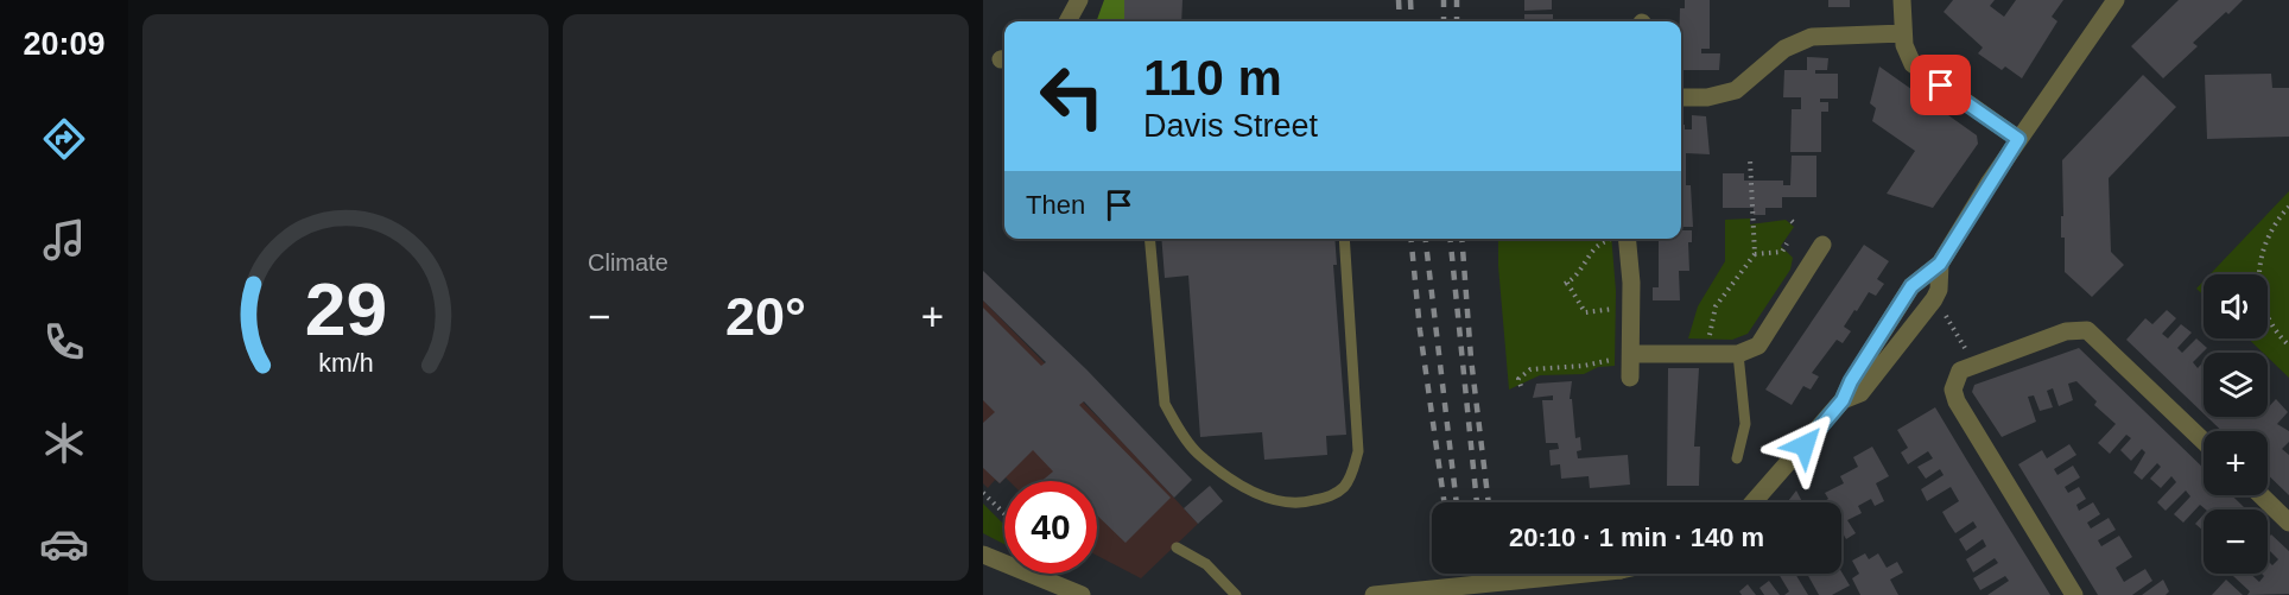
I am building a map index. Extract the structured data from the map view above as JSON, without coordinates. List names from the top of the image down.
{
  "page": {
    "tabs": "20:09",
    "tile": "Climate",
    "turn": ["110 m", "Davis Street"],
    "then": "Then",
    "map_buttons": ["+", "−"],
    "heat": ["−", "20°", "+"],
    "limit": "40",
    "trip": "20:10 · 1 min · 140 m",
    "gauge": ["29", "km/h"]
  }
}
